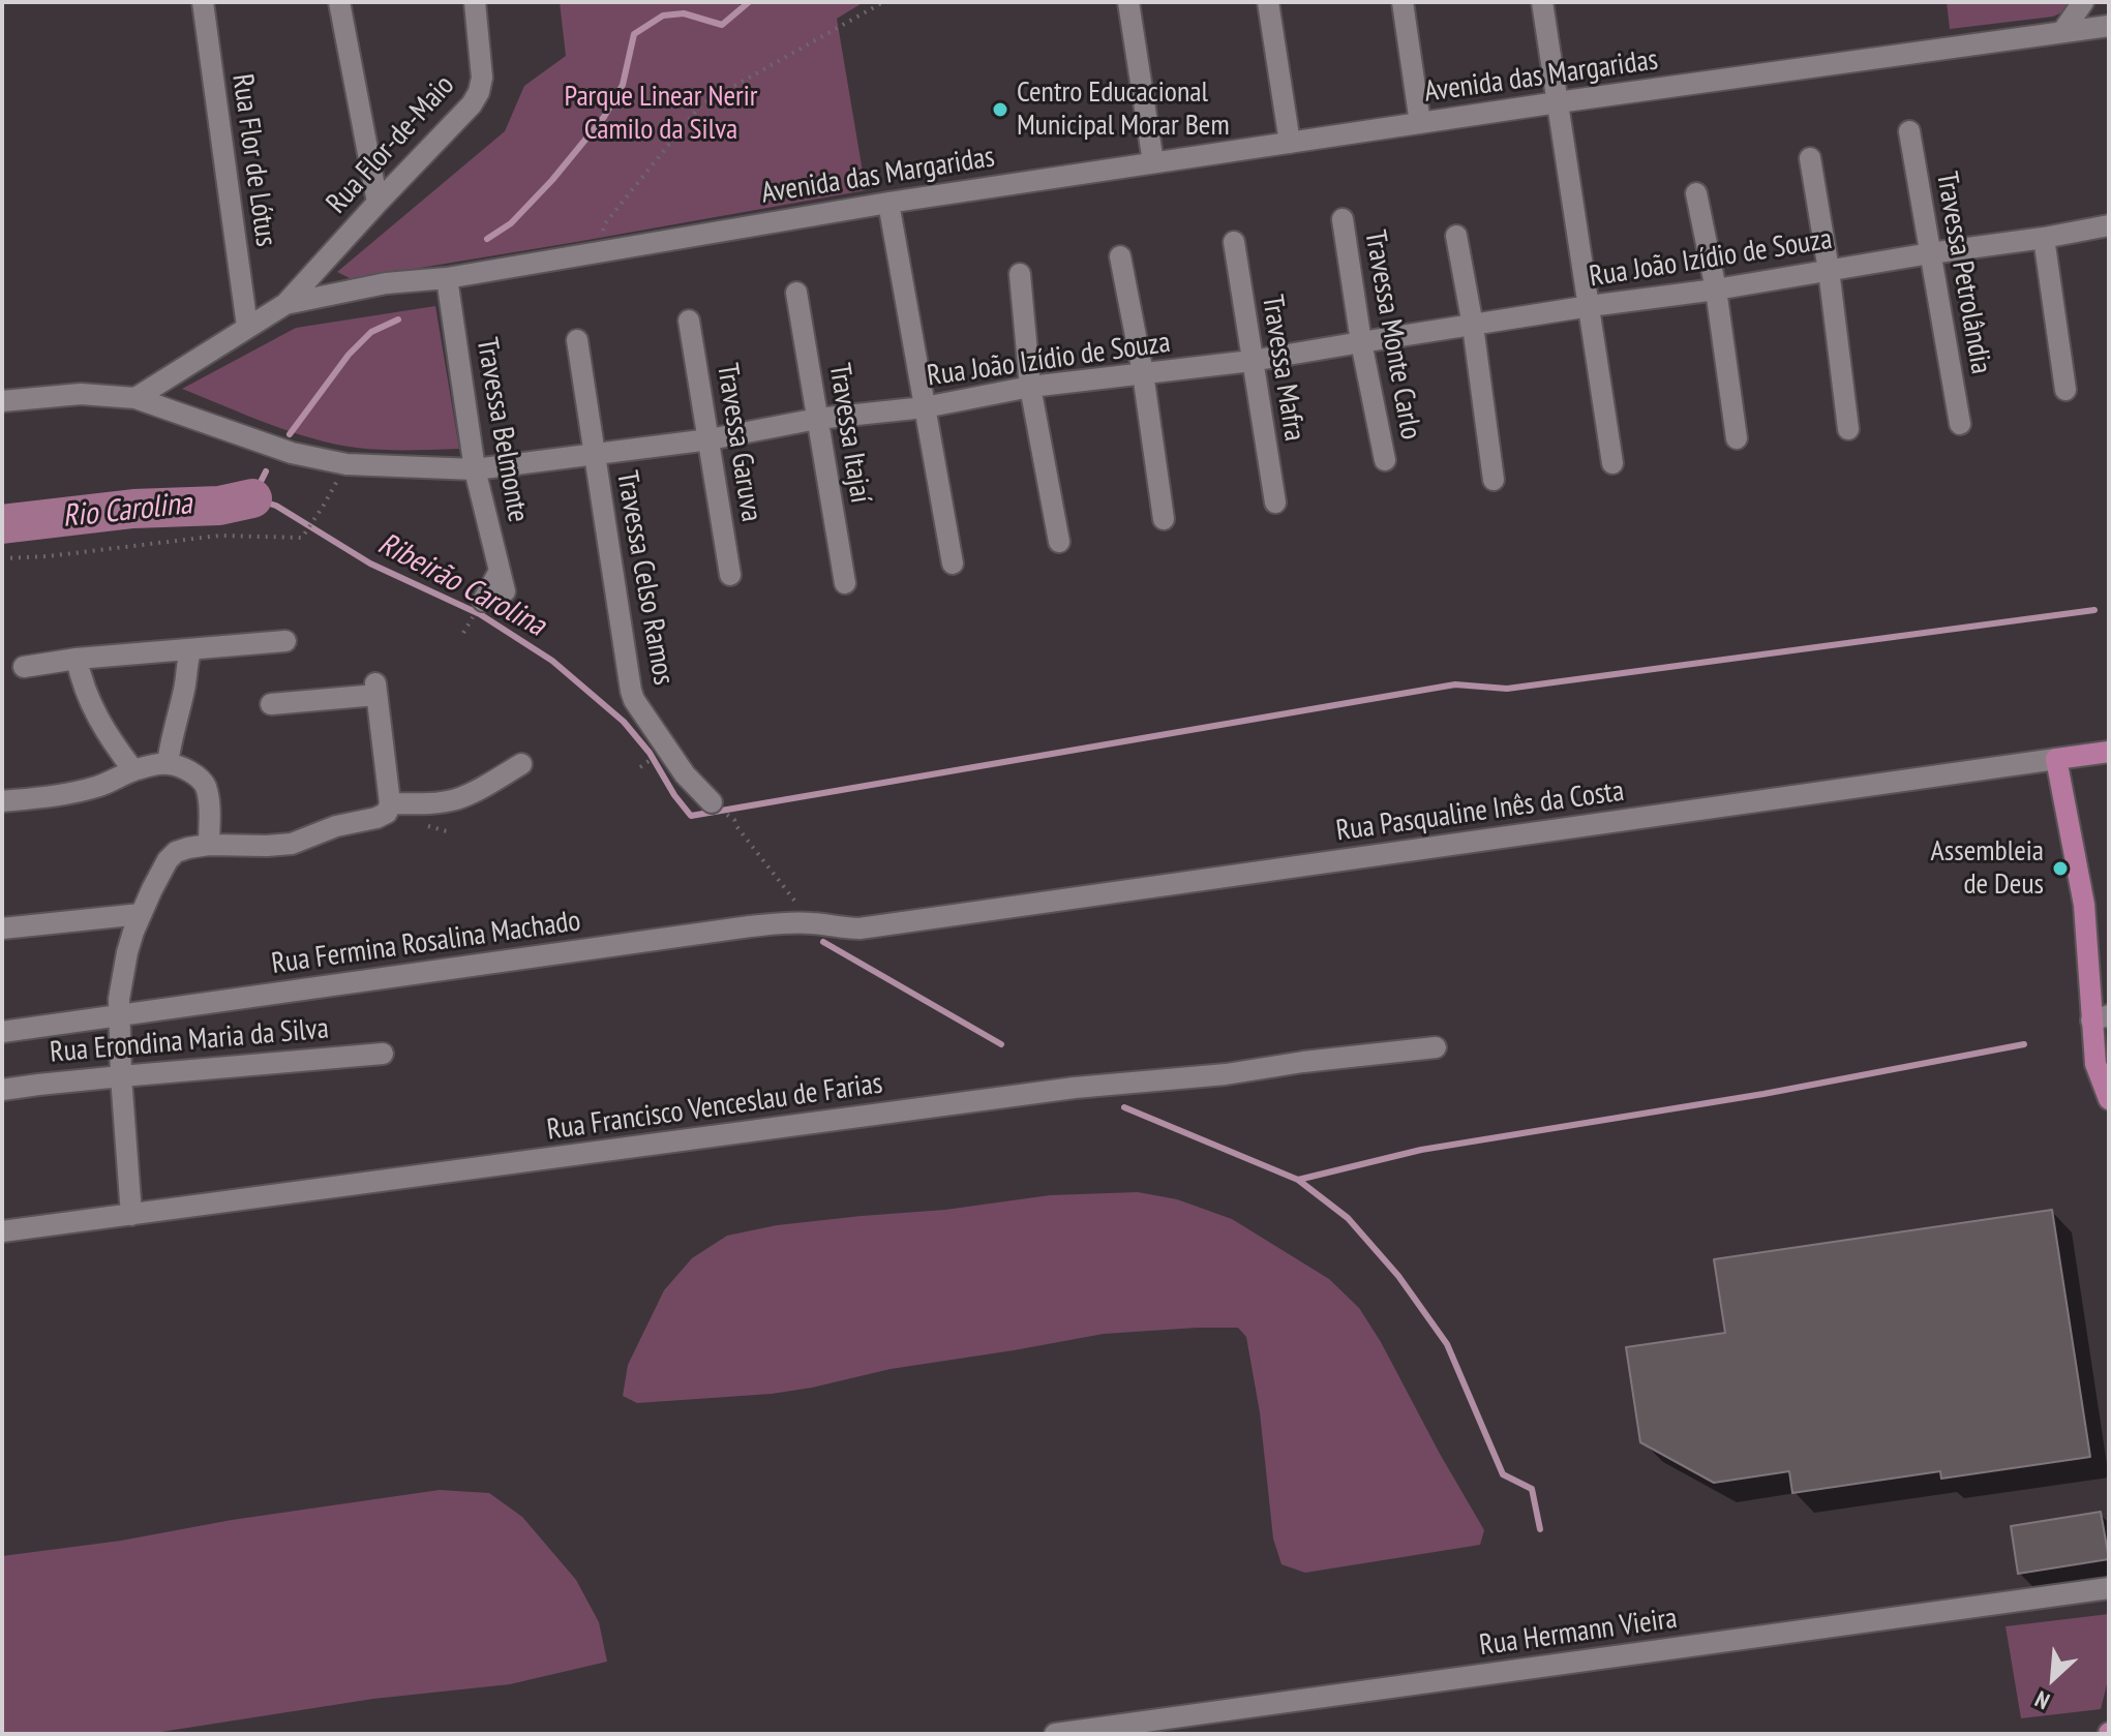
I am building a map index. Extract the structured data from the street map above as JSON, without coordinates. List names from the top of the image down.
{
  "streets": {
    "main road": ["Rua Pasqualine Inês da Costa"],
    "street": [
      "Avenida das Margaridas",
      "Rua Flor-de-Maio",
      "Rua Flor de Lótus",
      "Rua João Izídio de Souza",
      "Travessa Petrolândia",
      "Travessa Monte Carlo",
      "Travessa Mafra",
      "Travessa Belmonte",
      "Travessa Itajaí",
      "Travessa Garuva",
      "Travessa Celso Ramos",
      "Rua Fermina Rosalina Machado",
      "Rua Erondina Maria da Silva",
      "Rua Francisco Venceslau de Farias",
      "Rua Hermann Vieira"
    ]
  },
  "crossings": [
    ["Avenida das Margaridas", "Rua Flor-de-Maio"],
    ["Avenida das Margaridas", "Rua Flor de Lótus"],
    ["Avenida das Margaridas", "Rua João Izídio de Souza"],
    ["Avenida das Margaridas", "Travessa Belmonte"],
    ["Rua João Izídio de Souza", "Travessa Petrolândia"],
    ["Rua João Izídio de Souza", "Travessa Monte Carlo"],
    ["Rua João Izídio de Souza", "Travessa Mafra"],
    ["Rua João Izídio de Souza", "Travessa Belmonte"],
    ["Rua João Izídio de Souza", "Travessa Itajaí"],
    ["Rua João Izídio de Souza", "Travessa Garuva"],
    ["Rua João Izídio de Souza", "Travessa Celso Ramos"],
    ["Rua Pasqualine Inês da Costa", "Rua Fermina Rosalina Machado"]
  ],
  "water": ["Rio Carolina", "Ribeirão Carolina"],
  "parks": ["Parque Linear Nerir Camilo da Silva"],
  "places": ["Centro Educacional Municipal Morar Bem", "Assembleia de Deus"],
  "north": "bottom left"
}
